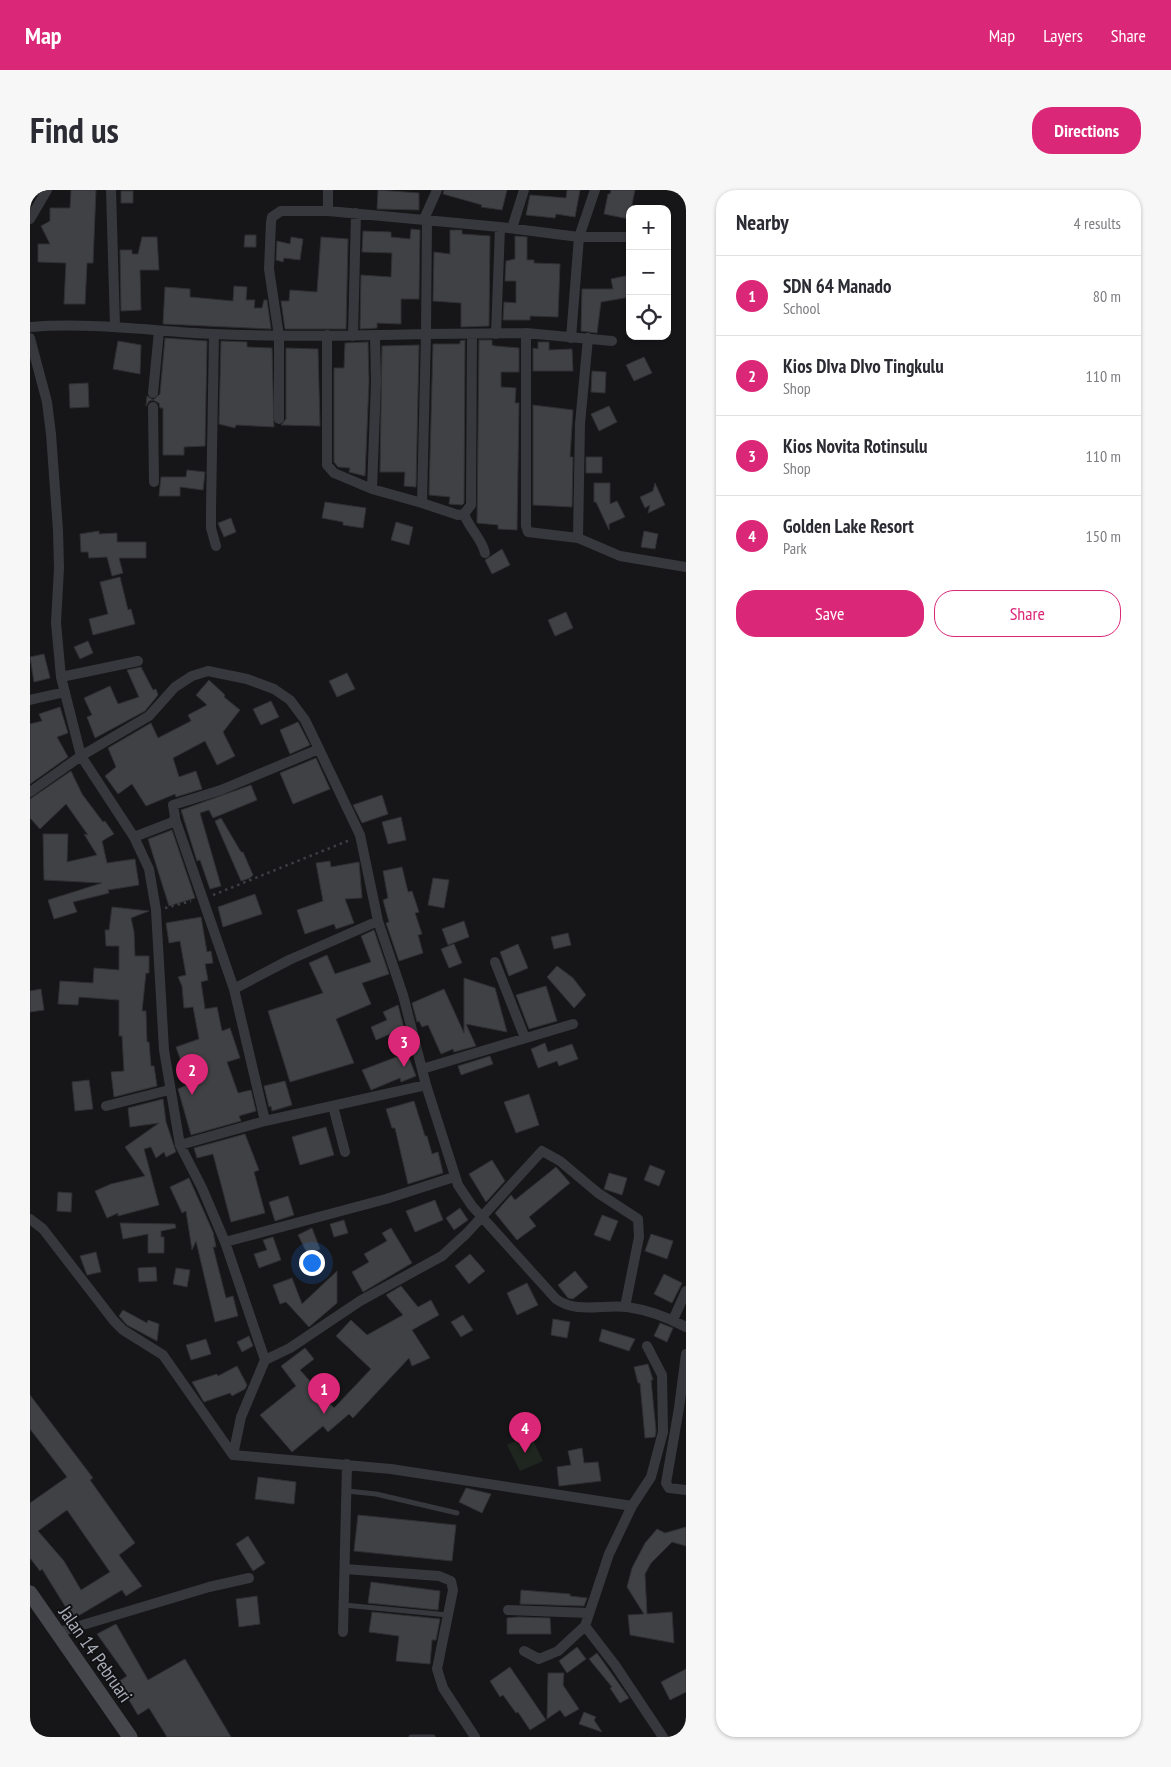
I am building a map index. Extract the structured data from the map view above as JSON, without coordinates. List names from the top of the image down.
{
  "streets": {
    "main road": ["Jalan 14 Pebruari"]
  },
  "page": {
    "header": "Map",
    "nav": ["Map", "Layers", "Share"],
    "title": "Find us",
    "buttons": [
      "Directions",
      ["Save", "Share"]
    ],
    "heading": ["Nearby", "4 results"],
    "map_buttons": ["+", "−"],
    "list": [
      {
        "mark": "1",
        "name": "SDN 64 Manado",
        "note": "School",
        "value": "80 m"
      },
      {
        "mark": "2",
        "name": "Kios DIva DIvo Tingkulu",
        "note": "Shop",
        "value": "110 m"
      },
      {
        "mark": "3",
        "name": "Kios Novita Rotinsulu",
        "note": "Shop",
        "value": "110 m"
      },
      {
        "mark": "4",
        "name": "Golden Lake Resort",
        "note": "Park",
        "value": "150 m"
      }
    ],
    "pins": [
      "3",
      "2",
      "1",
      "4"
    ]
  }
}
